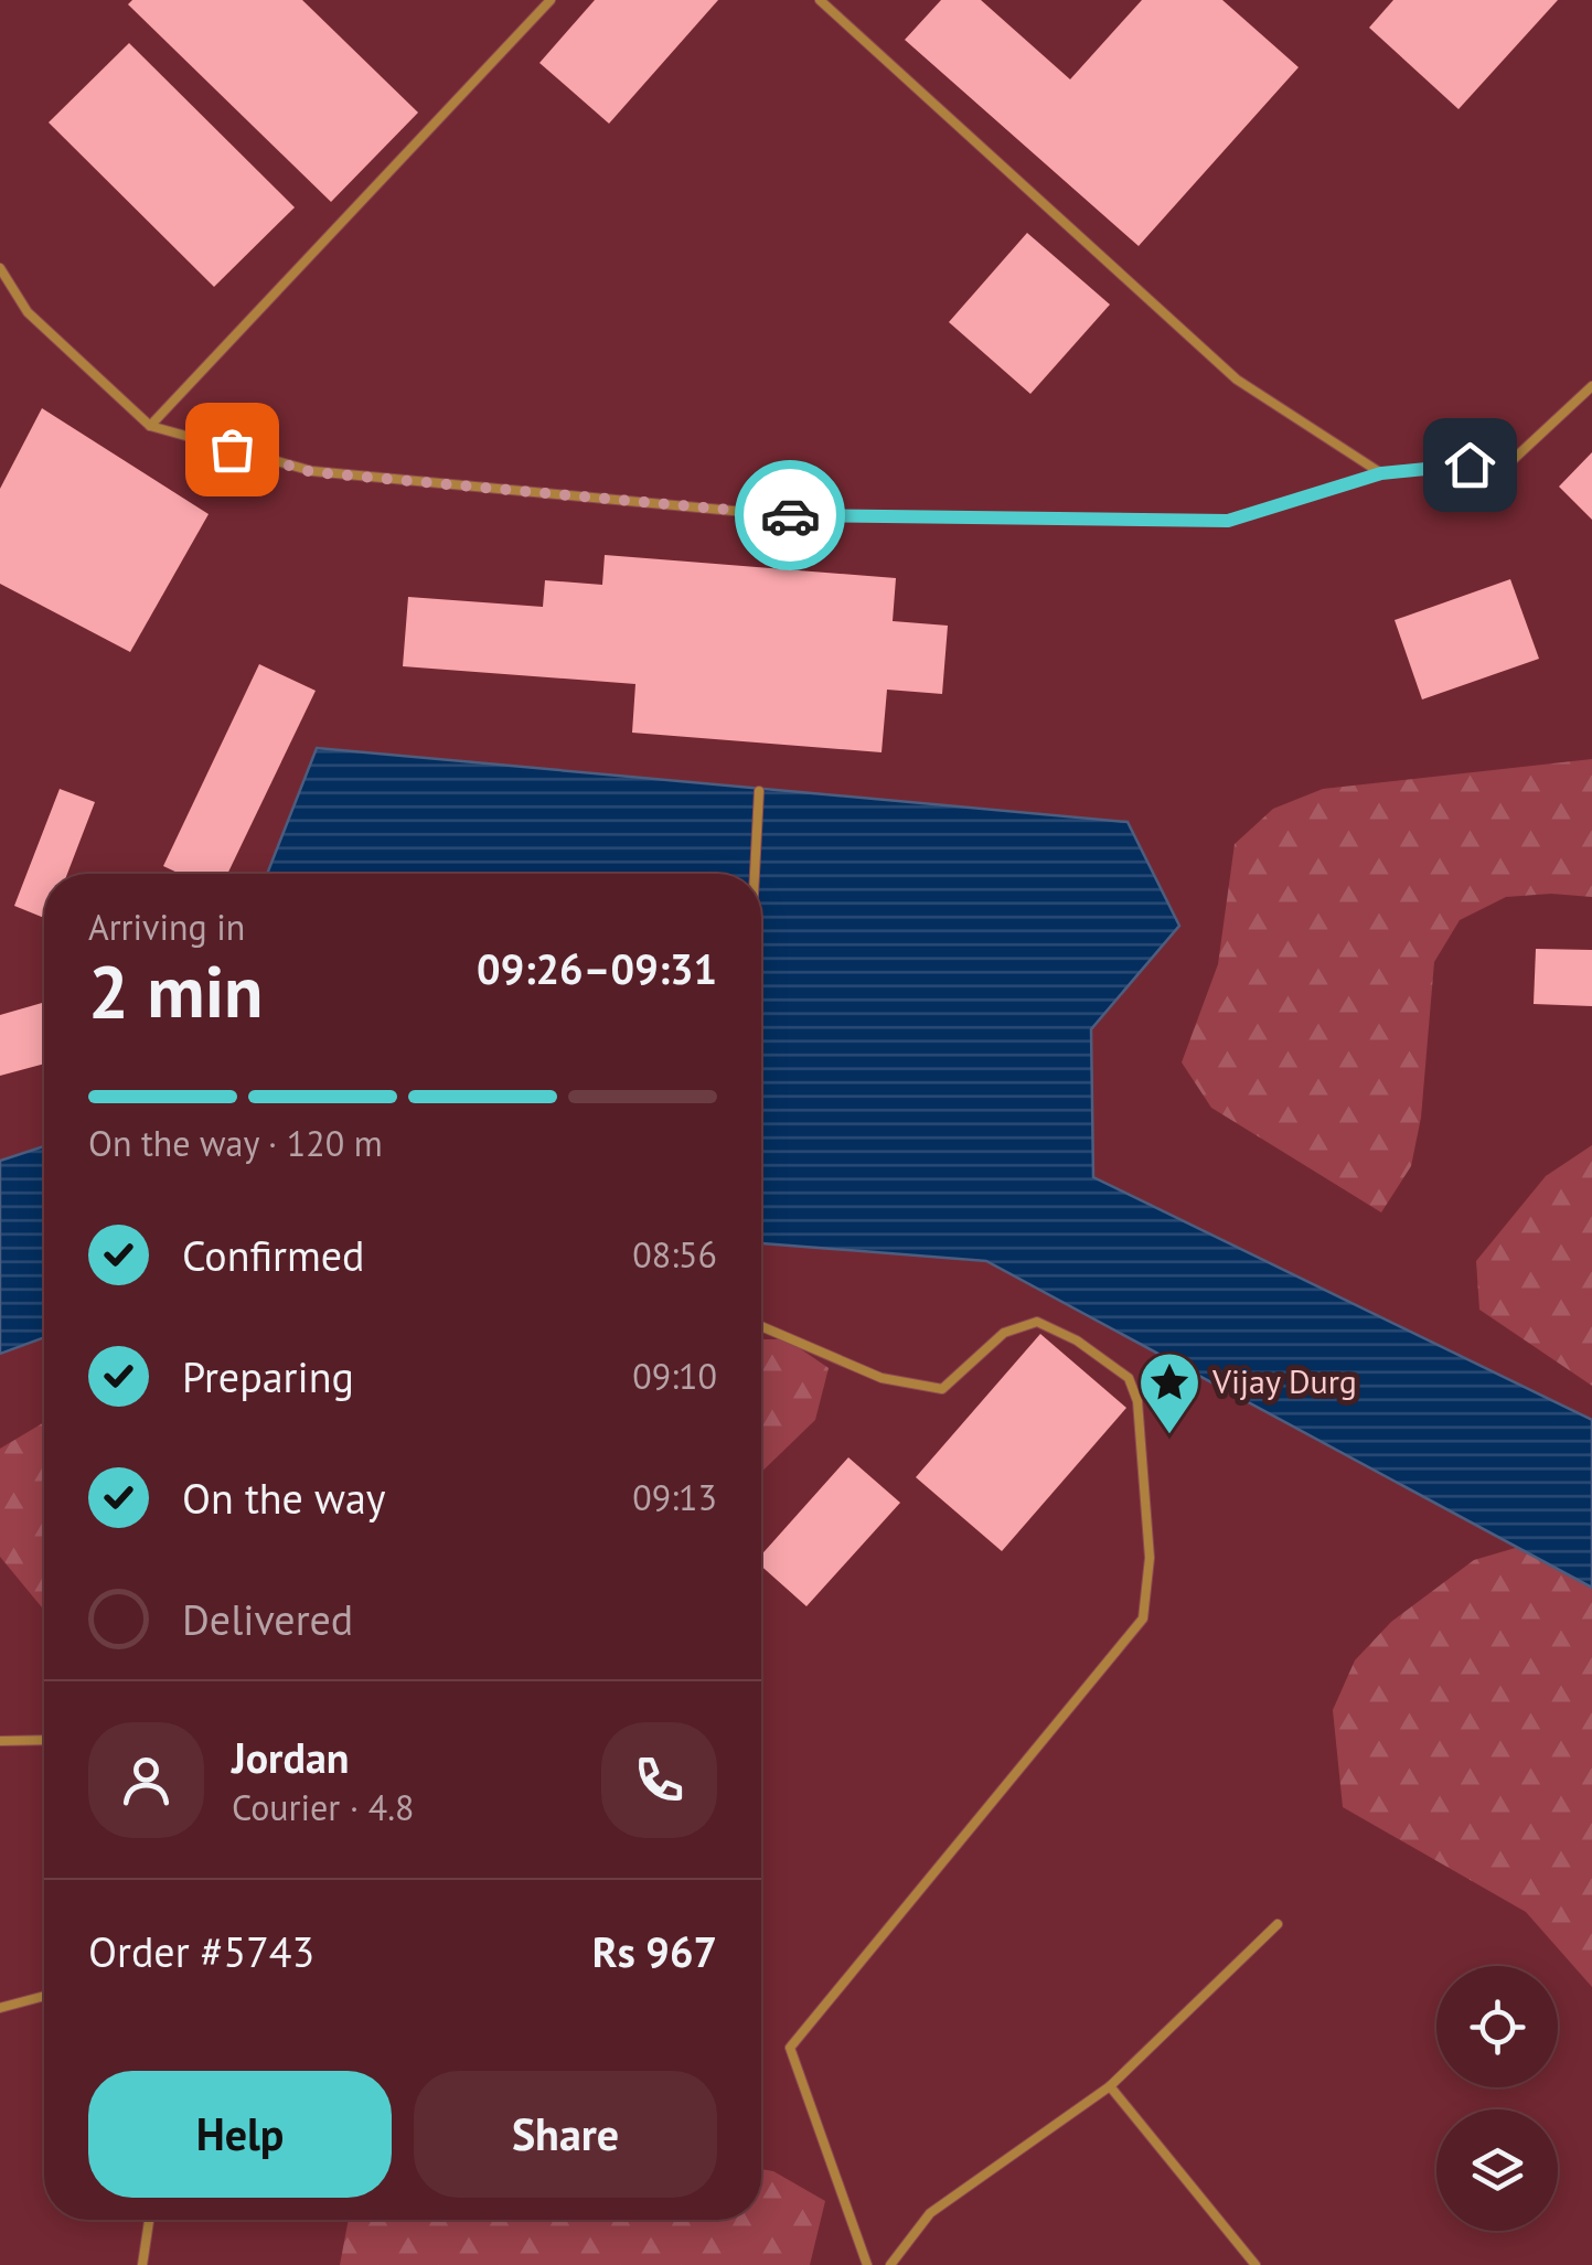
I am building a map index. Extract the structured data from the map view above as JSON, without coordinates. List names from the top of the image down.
{
  "places": {
    "place": ["Vijay Durg"]
  },
  "page": {
    "heading": ["2 min", "Arriving in", "09:26–09:31"],
    "panel": [
      "Jordan",
      "Courier · 4.8",
      "Order #5743",
      "Rs 967"
    ],
    "bar": "On the way · 120 m",
    "list": [
      ["Confirmed", "08:56"],
      ["Preparing", "09:10"],
      ["On the way", "09:13"],
      "Delivered"
    ],
    "buttons": ["Help", "Share"]
  }
}
